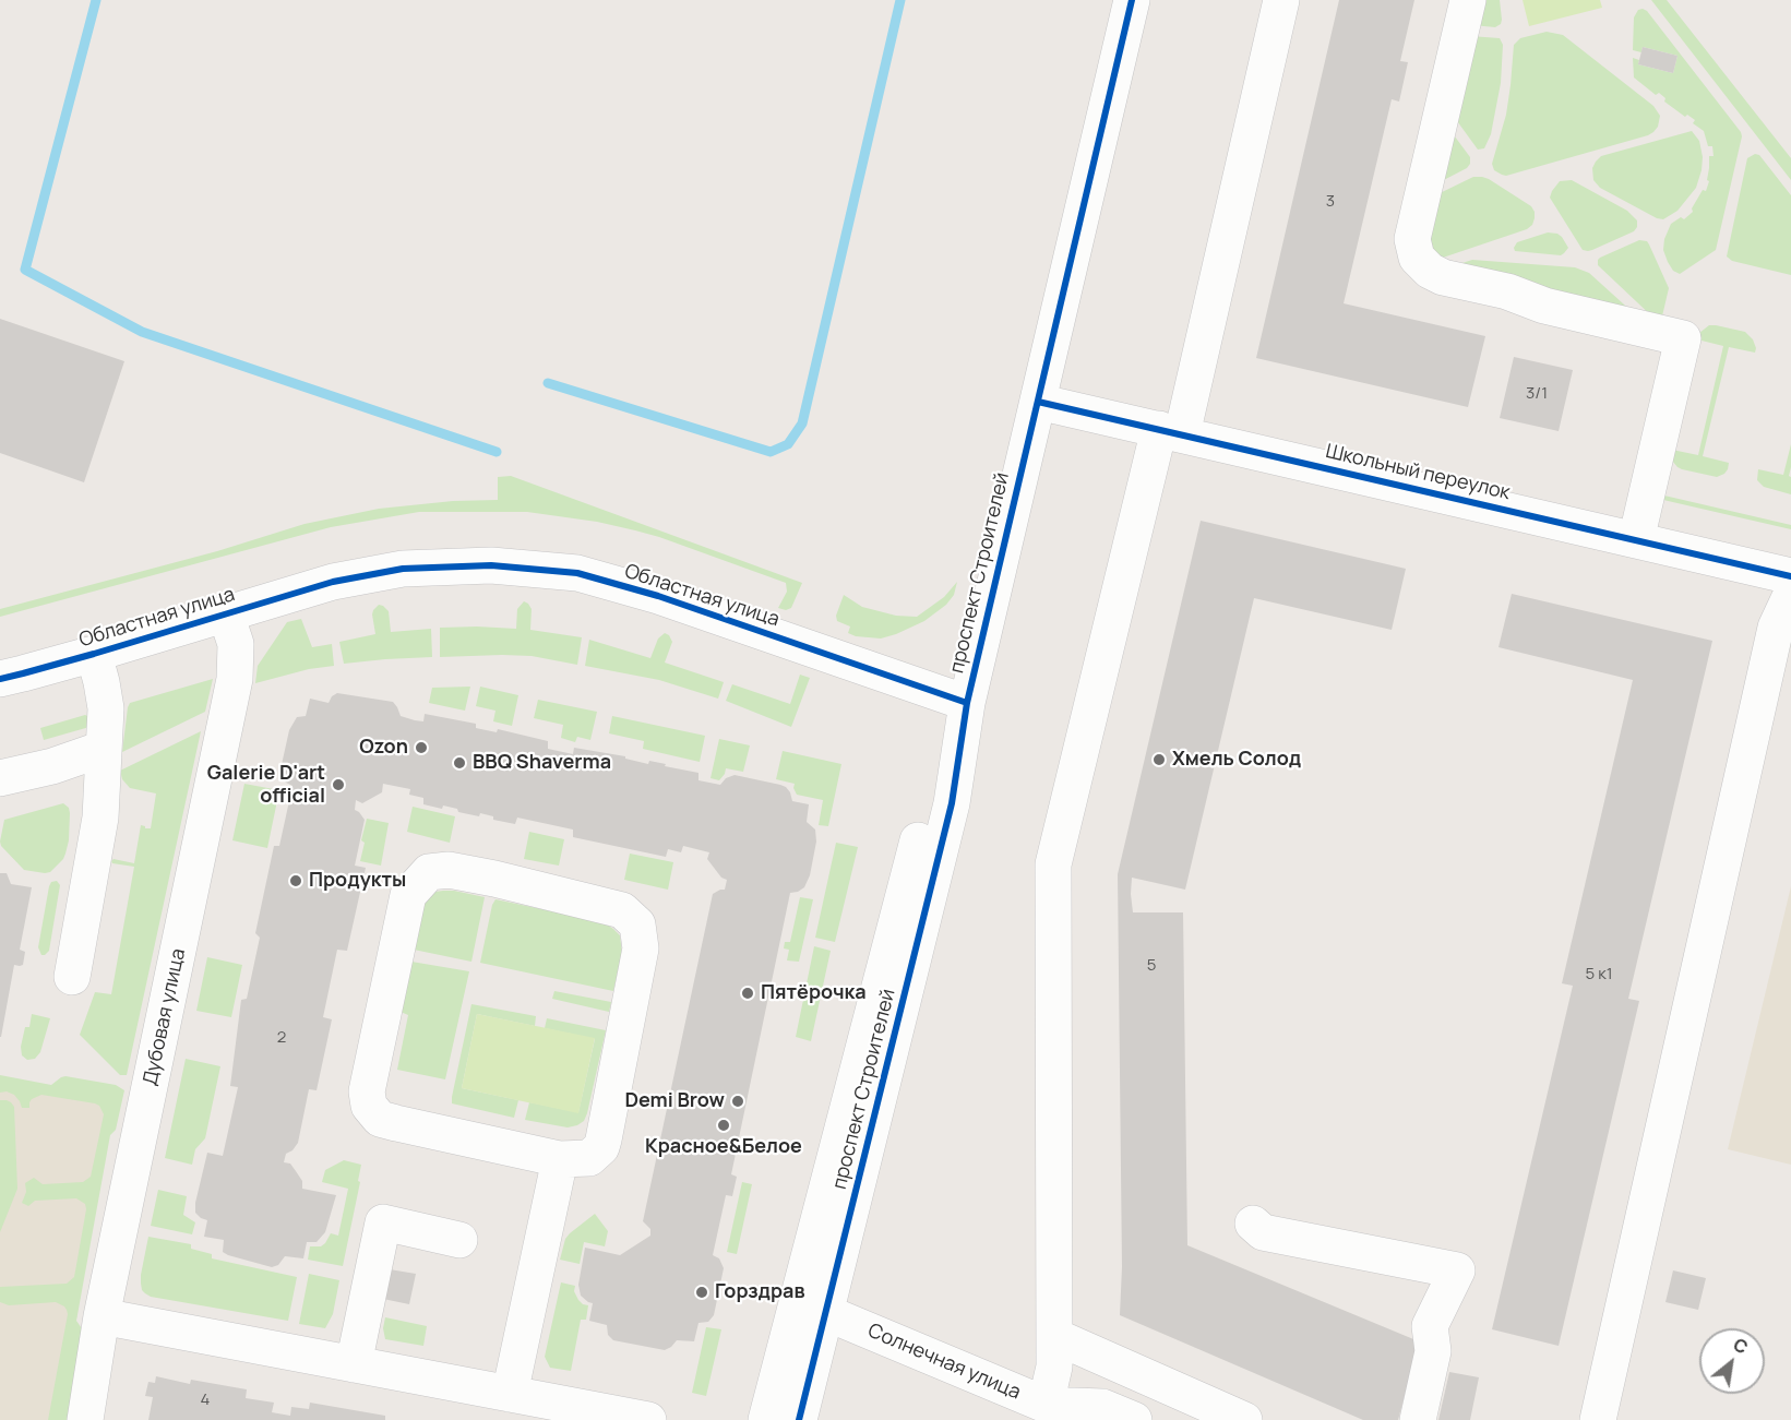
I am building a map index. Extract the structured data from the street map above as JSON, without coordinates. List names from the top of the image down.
{
  "streets": {
    "street": [
      "Школьный переулок",
      "проспект Строителей",
      "Областная улица",
      "Дубовая улица",
      "Солнечная улица"
    ]
  },
  "crossings": [
    ["Школьный переулок", "проспект Строителей"],
    ["проспект Строителей", "Областная улица"],
    ["проспект Строителей", "Солнечная улица"],
    ["Областная улица", "Дубовая улица"]
  ],
  "places": [
    "Ozon",
    "Хмель Солод",
    "BBQ Shaverma",
    "Galerie D'art official",
    "Продукты",
    "Пятёрочка",
    "Demi Brow",
    "Красное&Белое",
    "Горздрав"
  ],
  "house_numbers": [
    "3",
    "3/1",
    "5",
    "5 к1",
    "2",
    "4"
  ],
  "north": "top right"
}
